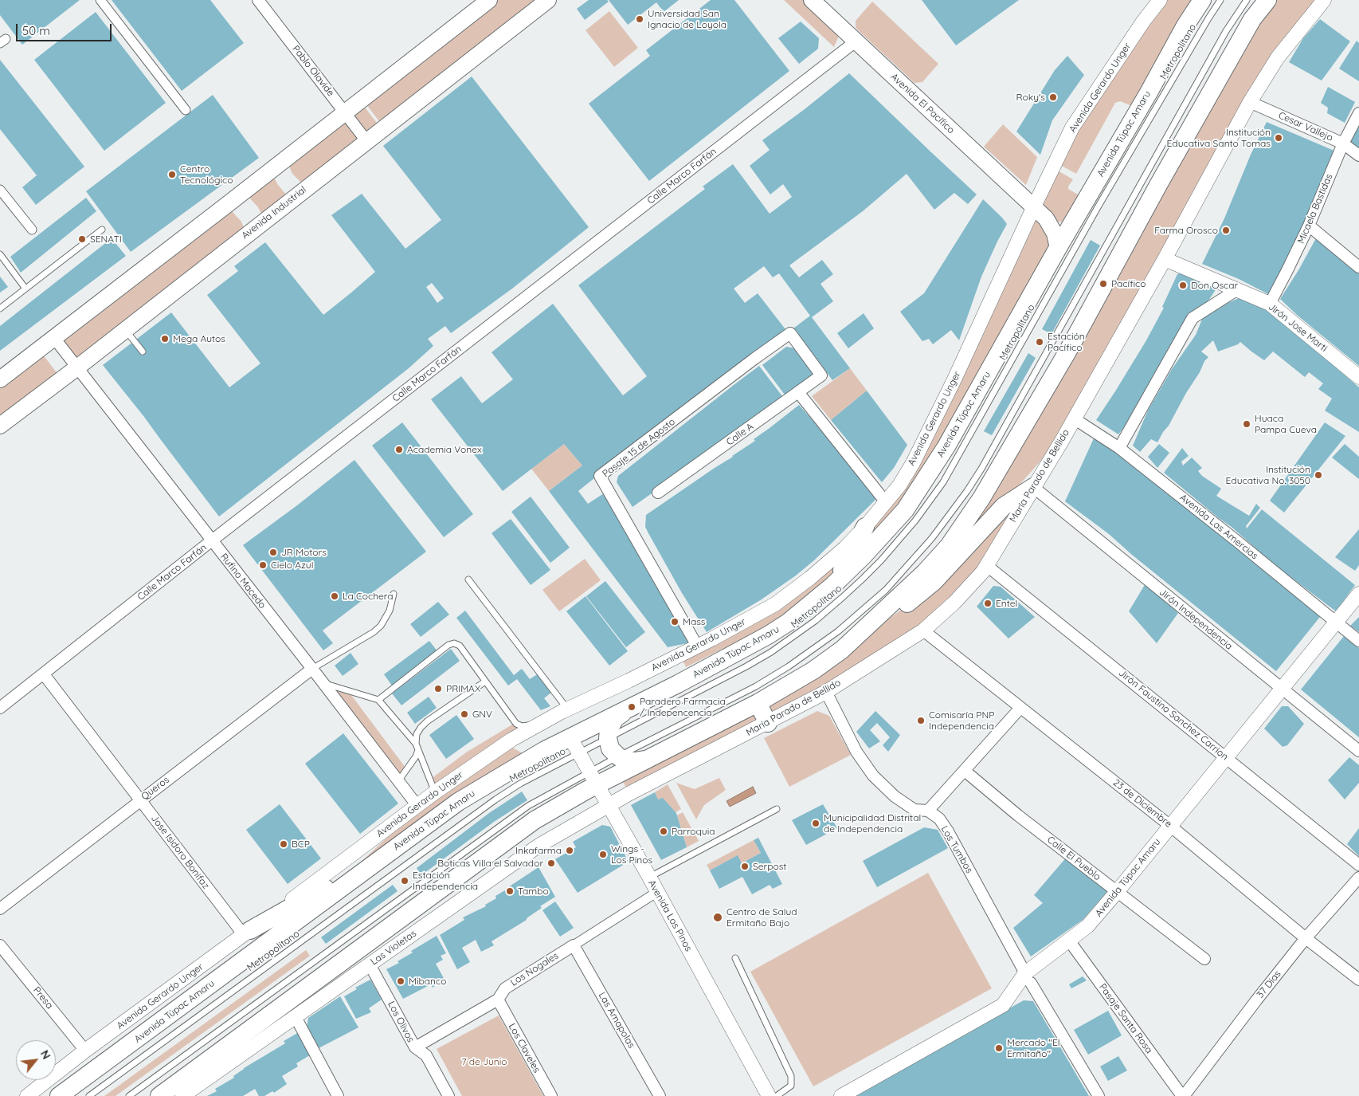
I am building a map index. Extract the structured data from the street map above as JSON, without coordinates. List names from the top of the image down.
{
  "streets": {
    "main road": ["Avenida El Pacífico", "Avenida Túpac Amaru", "Avenida Industrial"],
    "street": [
      "Pablo Olavide",
      "Avenida Gerardo Unger",
      "Cesar Vallejo",
      "Calle Marco Farfán",
      "Micaela Bastidas",
      "Jirón Jose Marti",
      "Calle A",
      "Pasaje 15 de Agosto",
      "María Parado de Bellido",
      "Avenida Las Amercias",
      "Rufino Macedo",
      "Jirón Independencia",
      "Jirón Faustino Sanchez Carrion",
      "Queros",
      "23 de Diciembre",
      "Los Tumbos",
      "Jose Isidoro Bonifaz",
      "Calle El Pueblo",
      "Avenida Los Pinos",
      "Las Violetas",
      "Los Nogales",
      "37 Dias",
      "Presa",
      "Pasaje Santa Rosa",
      "Las Amapolas",
      "Los Olivos",
      "Los Claveles"
    ],
    "lane": ["Metropolitano"]
  },
  "crossings": [
    ["Metropolitano", "Avenida Los Pinos"],
    ["Pablo Olavide", "Avenida Industrial"],
    ["Avenida Gerardo Unger", "Avenida El Pacífico"],
    ["Avenida Gerardo Unger", "Pasaje 15 de Agosto"],
    ["Avenida Gerardo Unger", "Rufino Macedo"],
    ["Avenida Gerardo Unger", "Jose Isidoro Bonifaz"],
    ["Avenida Gerardo Unger", "Presa"],
    ["Avenida El Pacífico", "Avenida Túpac Amaru"],
    ["Avenida El Pacífico", "Calle Marco Farfán"],
    ["Cesar Vallejo", "Micaela Bastidas"],
    ["Cesar Vallejo", "María Parado de Bellido"],
    ["Avenida Túpac Amaru", "Avenida Las Amercias"],
    ["Avenida Túpac Amaru", "Jirón Independencia"],
    ["Avenida Túpac Amaru", "Jirón Faustino Sanchez Carrion"],
    ["Avenida Túpac Amaru", "23 de Diciembre"],
    ["Avenida Túpac Amaru", "Los Tumbos"],
    ["Avenida Túpac Amaru", "Calle El Pueblo"],
    ["Avenida Túpac Amaru", "Avenida Los Pinos"],
    ["Avenida Túpac Amaru", "Pasaje Santa Rosa"],
    ["Calle Marco Farfán", "Rufino Macedo"],
    ["Calle Marco Farfán", "Jose Isidoro Bonifaz"],
    ["Micaela Bastidas", "Jirón Jose Marti"],
    ["Avenida Industrial", "Rufino Macedo"],
    ["Jirón Jose Marti", "María Parado de Bellido"],
    ["Calle A", "Pasaje 15 de Agosto"],
    ["María Parado de Bellido", "Avenida Las Amercias"],
    ["María Parado de Bellido", "Jirón Independencia"],
    ["María Parado de Bellido", "Jirón Faustino Sanchez Carrion"],
    ["María Parado de Bellido", "23 de Diciembre"],
    ["María Parado de Bellido", "Los Tumbos"],
    ["María Parado de Bellido", "Avenida Los Pinos"],
    ["María Parado de Bellido", "Las Violetas"],
    ["Rufino Macedo", "Queros"],
    ["Queros", "Jose Isidoro Bonifaz"],
    ["23 de Diciembre", "37 Dias"],
    ["Avenida Los Pinos", "Las Violetas"],
    ["Avenida Los Pinos", "Los Nogales"],
    ["Las Violetas", "Los Olivos"],
    ["Los Nogales", "Las Amapolas"],
    ["Los Nogales", "Los Olivos"],
    ["Los Nogales", "Los Claveles"],
    ["37 Dias", "Pasaje Santa Rosa"]
  ],
  "parks": ["7 de Junio"],
  "places": [
    "Universidad San Ignacio de Loyola",
    "Roky's",
    "Institución Educativa Santo Tomas",
    "Centro Tecnológico",
    "Farma Orosco",
    "SENATI",
    "Pacífico",
    "Don Oscar",
    "Mega Autos",
    "Estación Pacífico",
    "Huaca Pampa Cueva",
    "Academia Vonex",
    "Institución Educativa No. 3050",
    "JR Motors",
    "Cielo Azul",
    "La Cochera",
    "Entel",
    "Mass",
    "PRIMAX",
    "Paradero Farmacia / Indepencencia",
    "GNV",
    "Comisaría PNP Independencia",
    "Municipalidad Distrital de Independencia",
    "Parroquia",
    "BCP",
    "Inkafarma",
    "Wings - Los Pinos",
    "Boticas Villa el Salvador",
    "Serpost",
    "Estación Independencia",
    "Tambo",
    "Centro de Salud Ermitaño Bajo",
    "Mibanco",
    "Mercado \"El Ermitaño\""
  ],
  "scale_bar": "50 m",
  "north": "top right"
}
